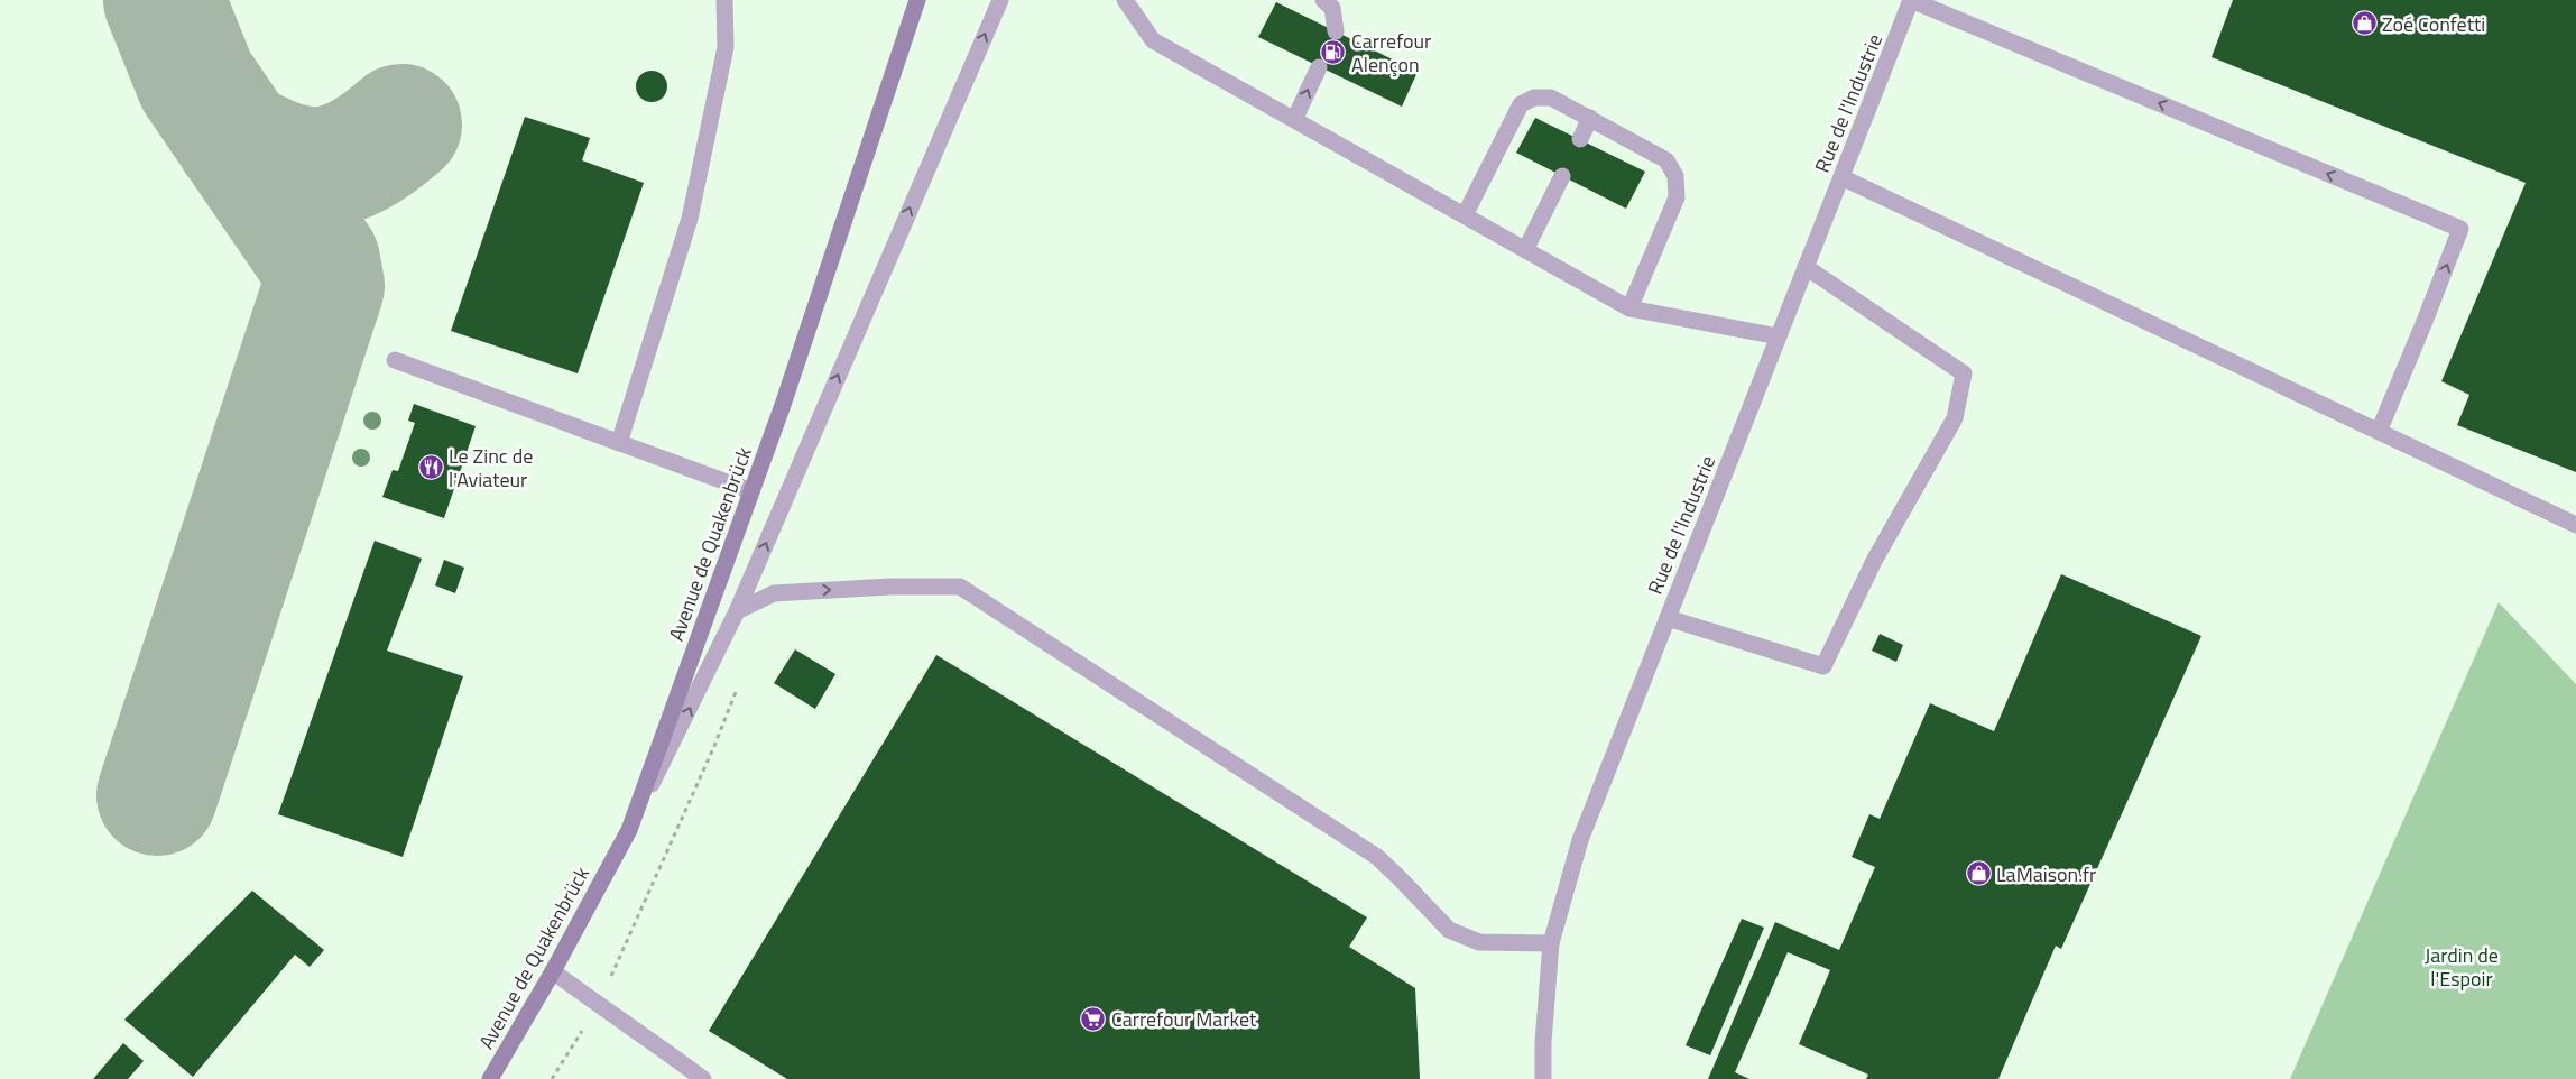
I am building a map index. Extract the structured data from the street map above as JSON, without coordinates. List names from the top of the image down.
{
  "streets": {
    "main road": ["Avenue de Quakenbrück"],
    "street": ["Rue de l'Industrie"]
  },
  "parks": ["Jardin de l'Espoir"],
  "places": {
    "shop": ["Zoé Confetti", "LaMaison.fr"],
    "fuel station": ["Carrefour Alençon"],
    "restaurant": ["Le Zinc de l'Aviateur"],
    "supermarket": ["Carrefour Market"]
  }
}
